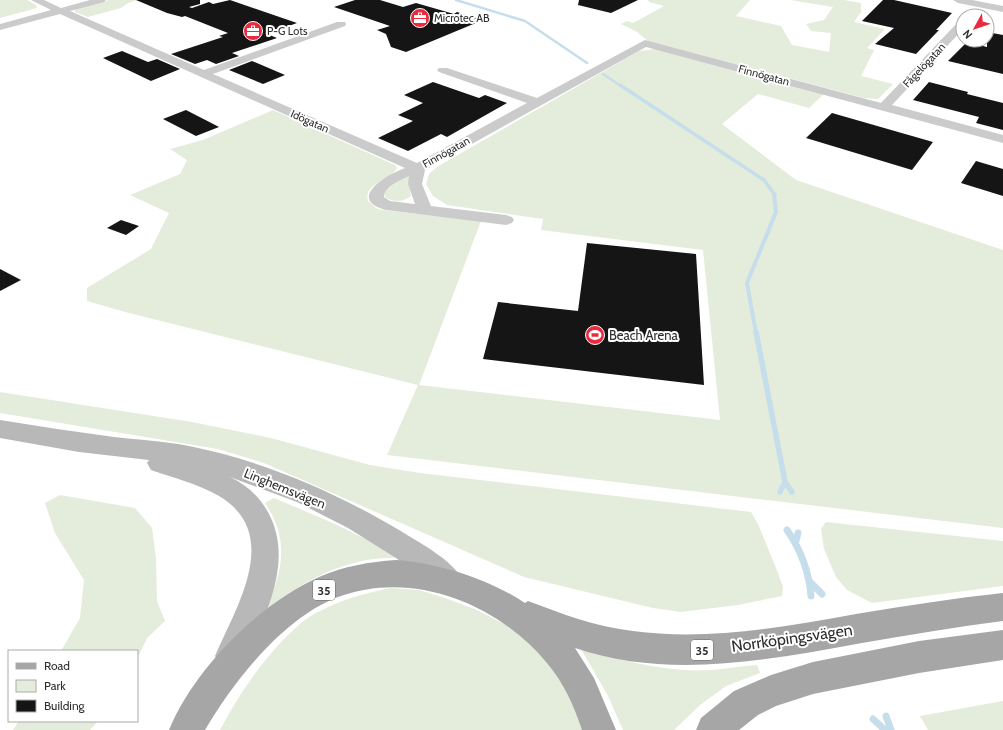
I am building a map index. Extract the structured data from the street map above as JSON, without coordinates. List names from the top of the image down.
{
  "streets": {
    "main road": ["Linghemsvägen", "35", "Norrköpingsvägen"],
    "street": ["Fågelögatan", "Finnögatan", "Idögatan"]
  },
  "crossings": [
    ["Fågelögatan", "Finnögatan"],
    ["Finnögatan", "Idögatan"],
    ["Linghemsvägen", "35"],
    ["35", "Norrköpingsvägen"]
  ],
  "places": {
    "office": ["Microtec AB", "P-G Lots"],
    "sports": ["Beach Arena"]
  },
  "legend": ["Road", "Park", "Building"],
  "north": "bottom left"
}
